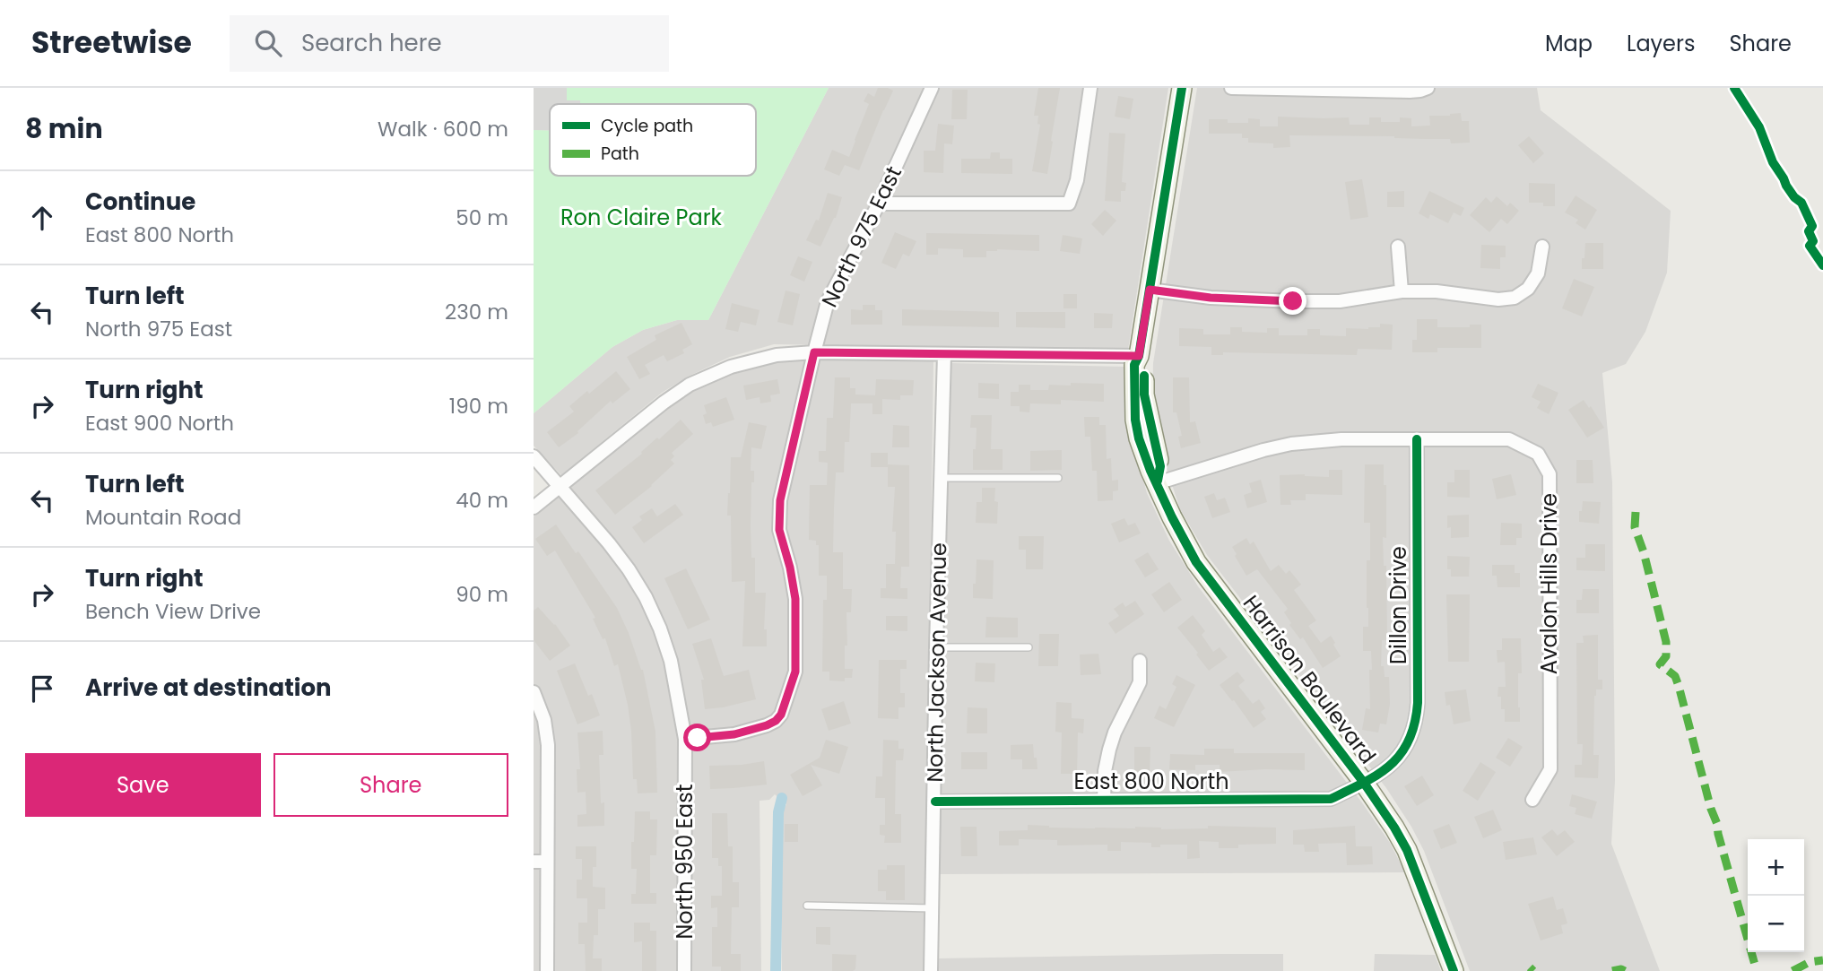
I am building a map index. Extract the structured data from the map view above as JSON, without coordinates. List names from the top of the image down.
{
  "streets": {
    "street": [
      "North 975 East",
      "Avalon Hills Drive",
      "Dillon Drive",
      "North Jackson Avenue",
      "Harrison Boulevard",
      "East 800 North",
      "North 950 East"
    ]
  },
  "crossings": [
    ["North 975 East", "North 950 East"],
    ["Avalon Hills Drive", "Dillon Drive"],
    ["Avalon Hills Drive", "Harrison Boulevard"],
    ["Dillon Drive", "Harrison Boulevard"],
    ["Dillon Drive", "East 800 North"],
    ["North Jackson Avenue", "East 800 North"],
    ["Harrison Boulevard", "East 800 North"]
  ],
  "parks": ["Ron Claire Park"],
  "legend": ["Cycle path", "Path"],
  "page": {
    "header": "Streetwise",
    "search": "Search here",
    "nav": ["Map", "Layers", "Share"],
    "heading": ["8 min", "Walk · 600 m"],
    "list": [
      ["Continue", "East 800 North", "50 m"],
      ["Turn left", "North 975 East", "230 m"],
      ["Turn right", "East 900 North", "190 m"],
      ["Turn left", "Mountain Road", "40 m"],
      ["Turn right", "Bench View Drive", "90 m"],
      "Arrive at destination"
    ],
    "buttons": ["Save", "Share"],
    "map_buttons": ["+", "−"]
  }
}
